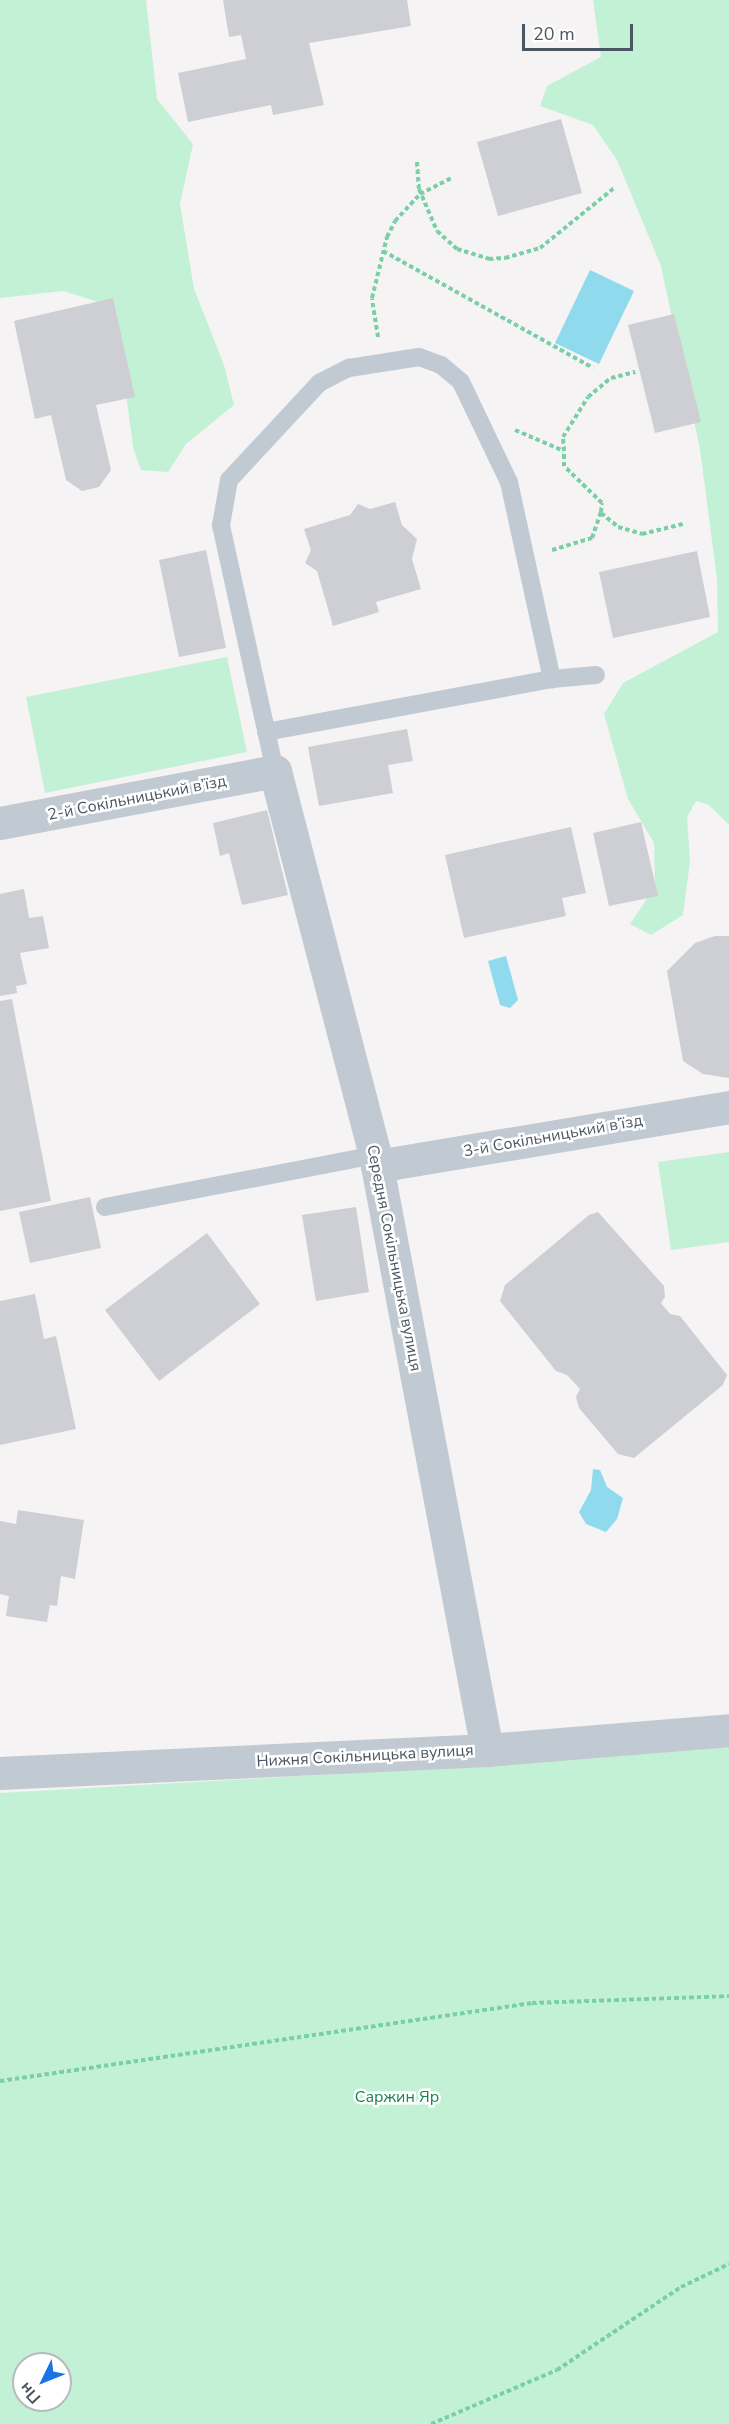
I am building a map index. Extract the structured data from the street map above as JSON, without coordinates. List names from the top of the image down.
{
  "streets": {
    "street": [
      "2-й Сокільницький в’їзд",
      "3-й Сокільницький в’їзд",
      "Середня Сокільницька вулиця",
      "Нижня Сокільницька вулиця"
    ]
  },
  "crossings": [
    ["2-й Сокільницький в’їзд", "Середня Сокільницька вулиця"],
    ["3-й Сокільницький в’їзд", "Середня Сокільницька вулиця"],
    ["Середня Сокільницька вулиця", "Нижня Сокільницька вулиця"]
  ],
  "parks": ["Саржин Яр"],
  "scale_bar": "20 m",
  "north": "bottom left"
}
